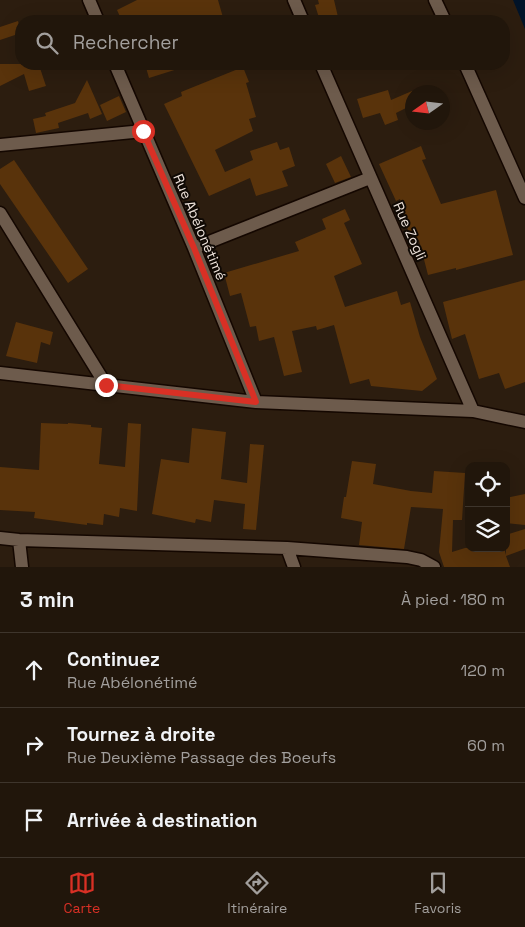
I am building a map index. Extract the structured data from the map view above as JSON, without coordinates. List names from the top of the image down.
{
  "streets": {
    "street": ["Rue Abélonétimé", "Rue Zogli"]
  },
  "north": "left",
  "page": {
    "search": "Rechercher",
    "heading": ["3 min", "À pied · 180 m"],
    "list": [
      ["Continuez", "Rue Abélonétimé", "120 m"],
      ["Tournez à droite", "Rue Deuxième Passage des Boeufs", "60 m"],
      "Arrivée à destination"
    ],
    "nav": ["Carte", "Itinéraire", "Favoris"]
  }
}
